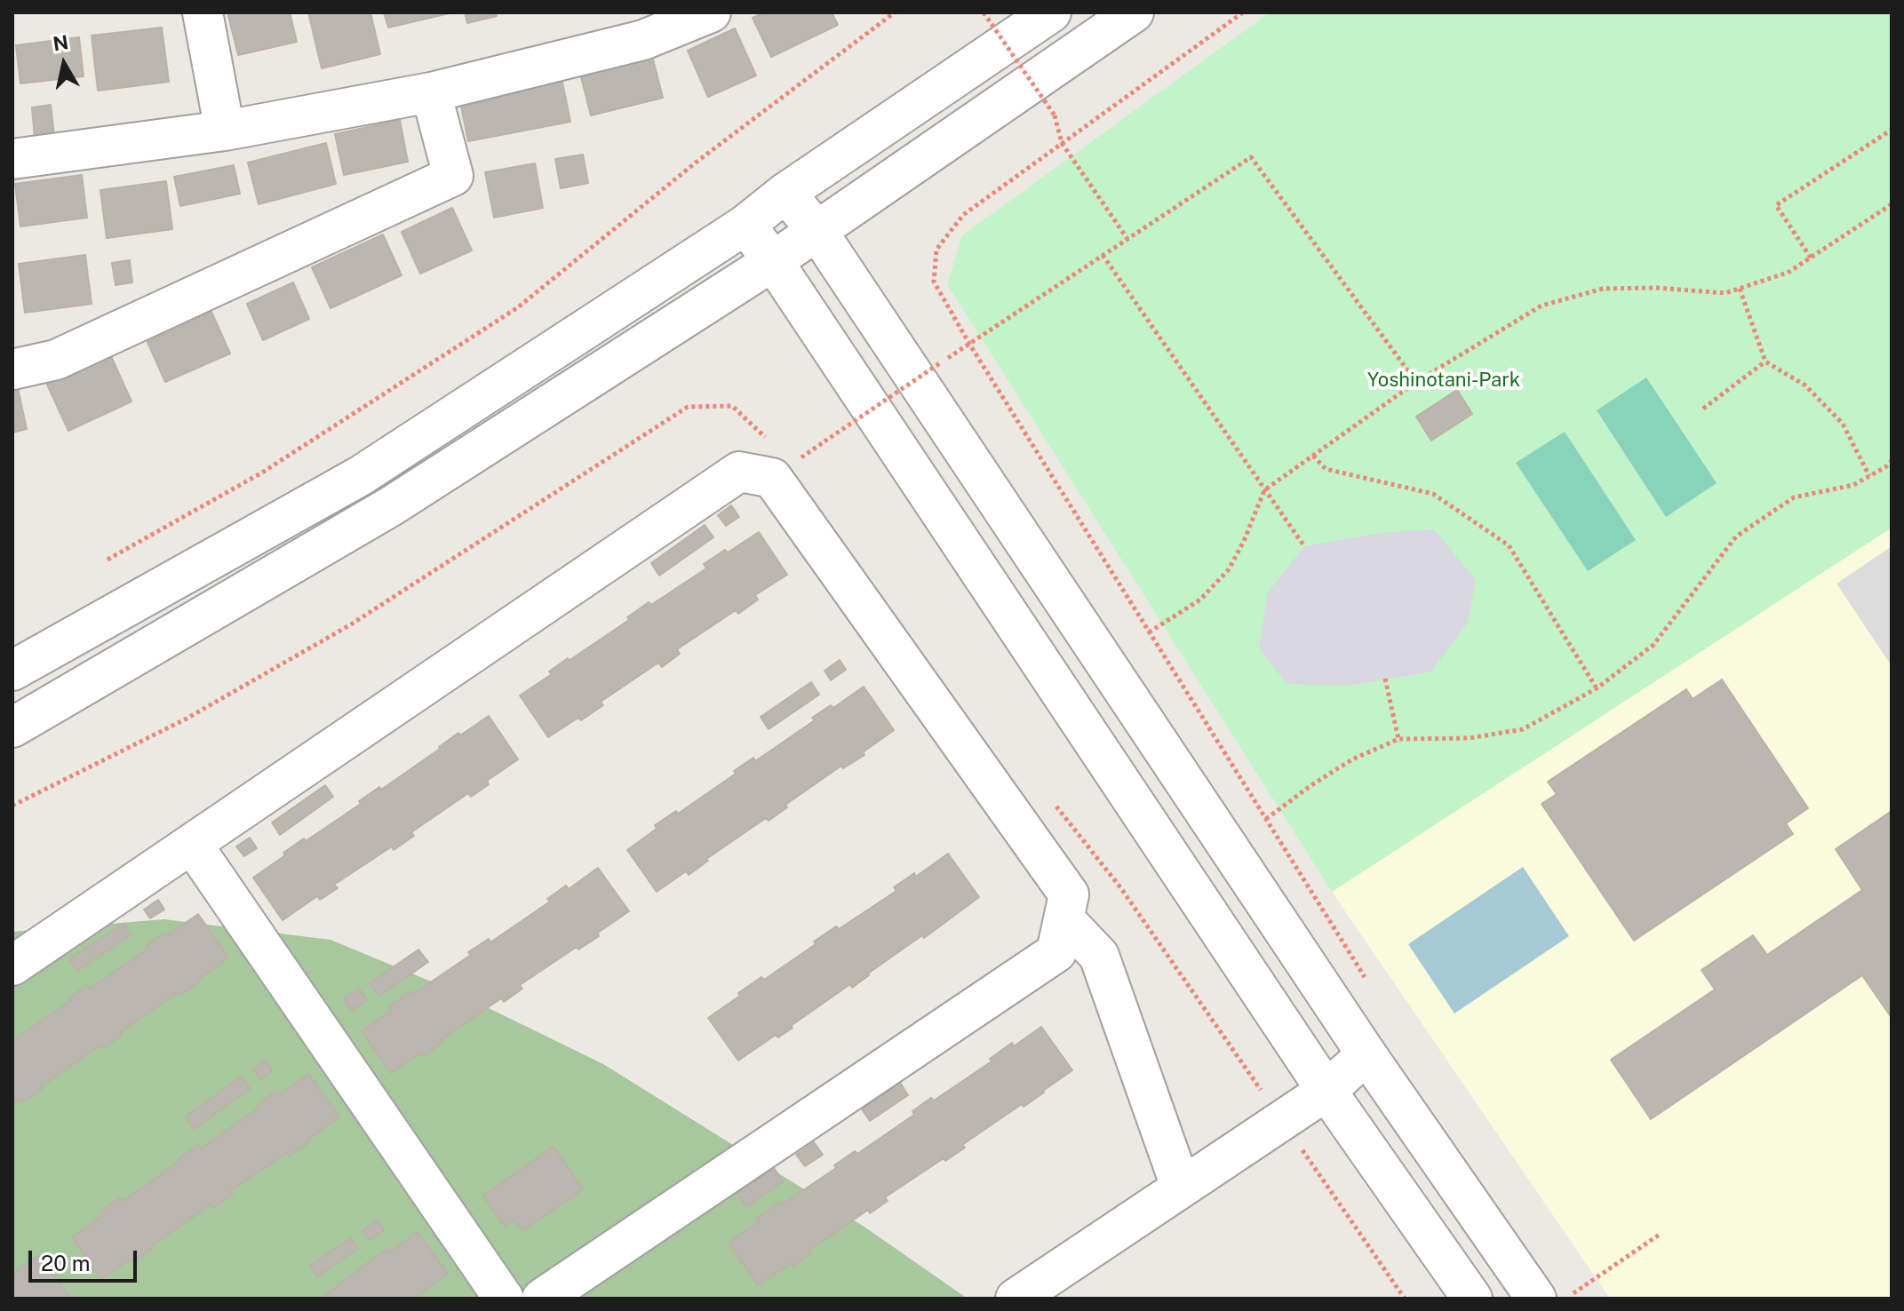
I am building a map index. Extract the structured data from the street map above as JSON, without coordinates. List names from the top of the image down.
{
  "parks": ["Yoshinotani-Park"],
  "scale_bar": "20 m",
  "north": "top"
}
